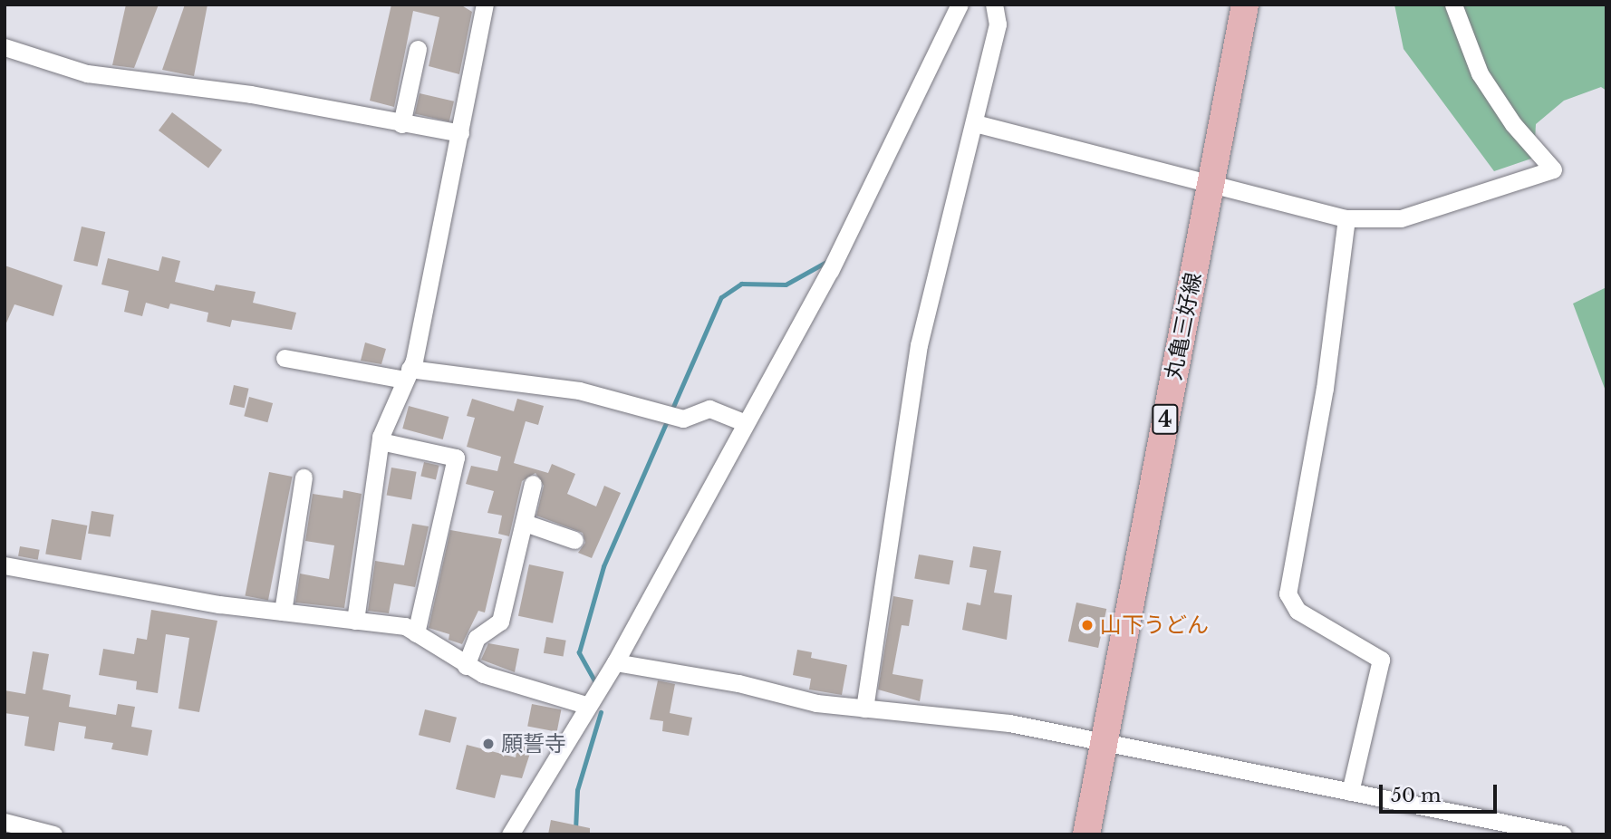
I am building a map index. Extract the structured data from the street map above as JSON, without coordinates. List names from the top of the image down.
{
  "streets": {
    "main road": ["丸亀三好線", "4"]
  },
  "places": ["山下うどん", "願誓寺"],
  "scale_bar": "50 m"
}
